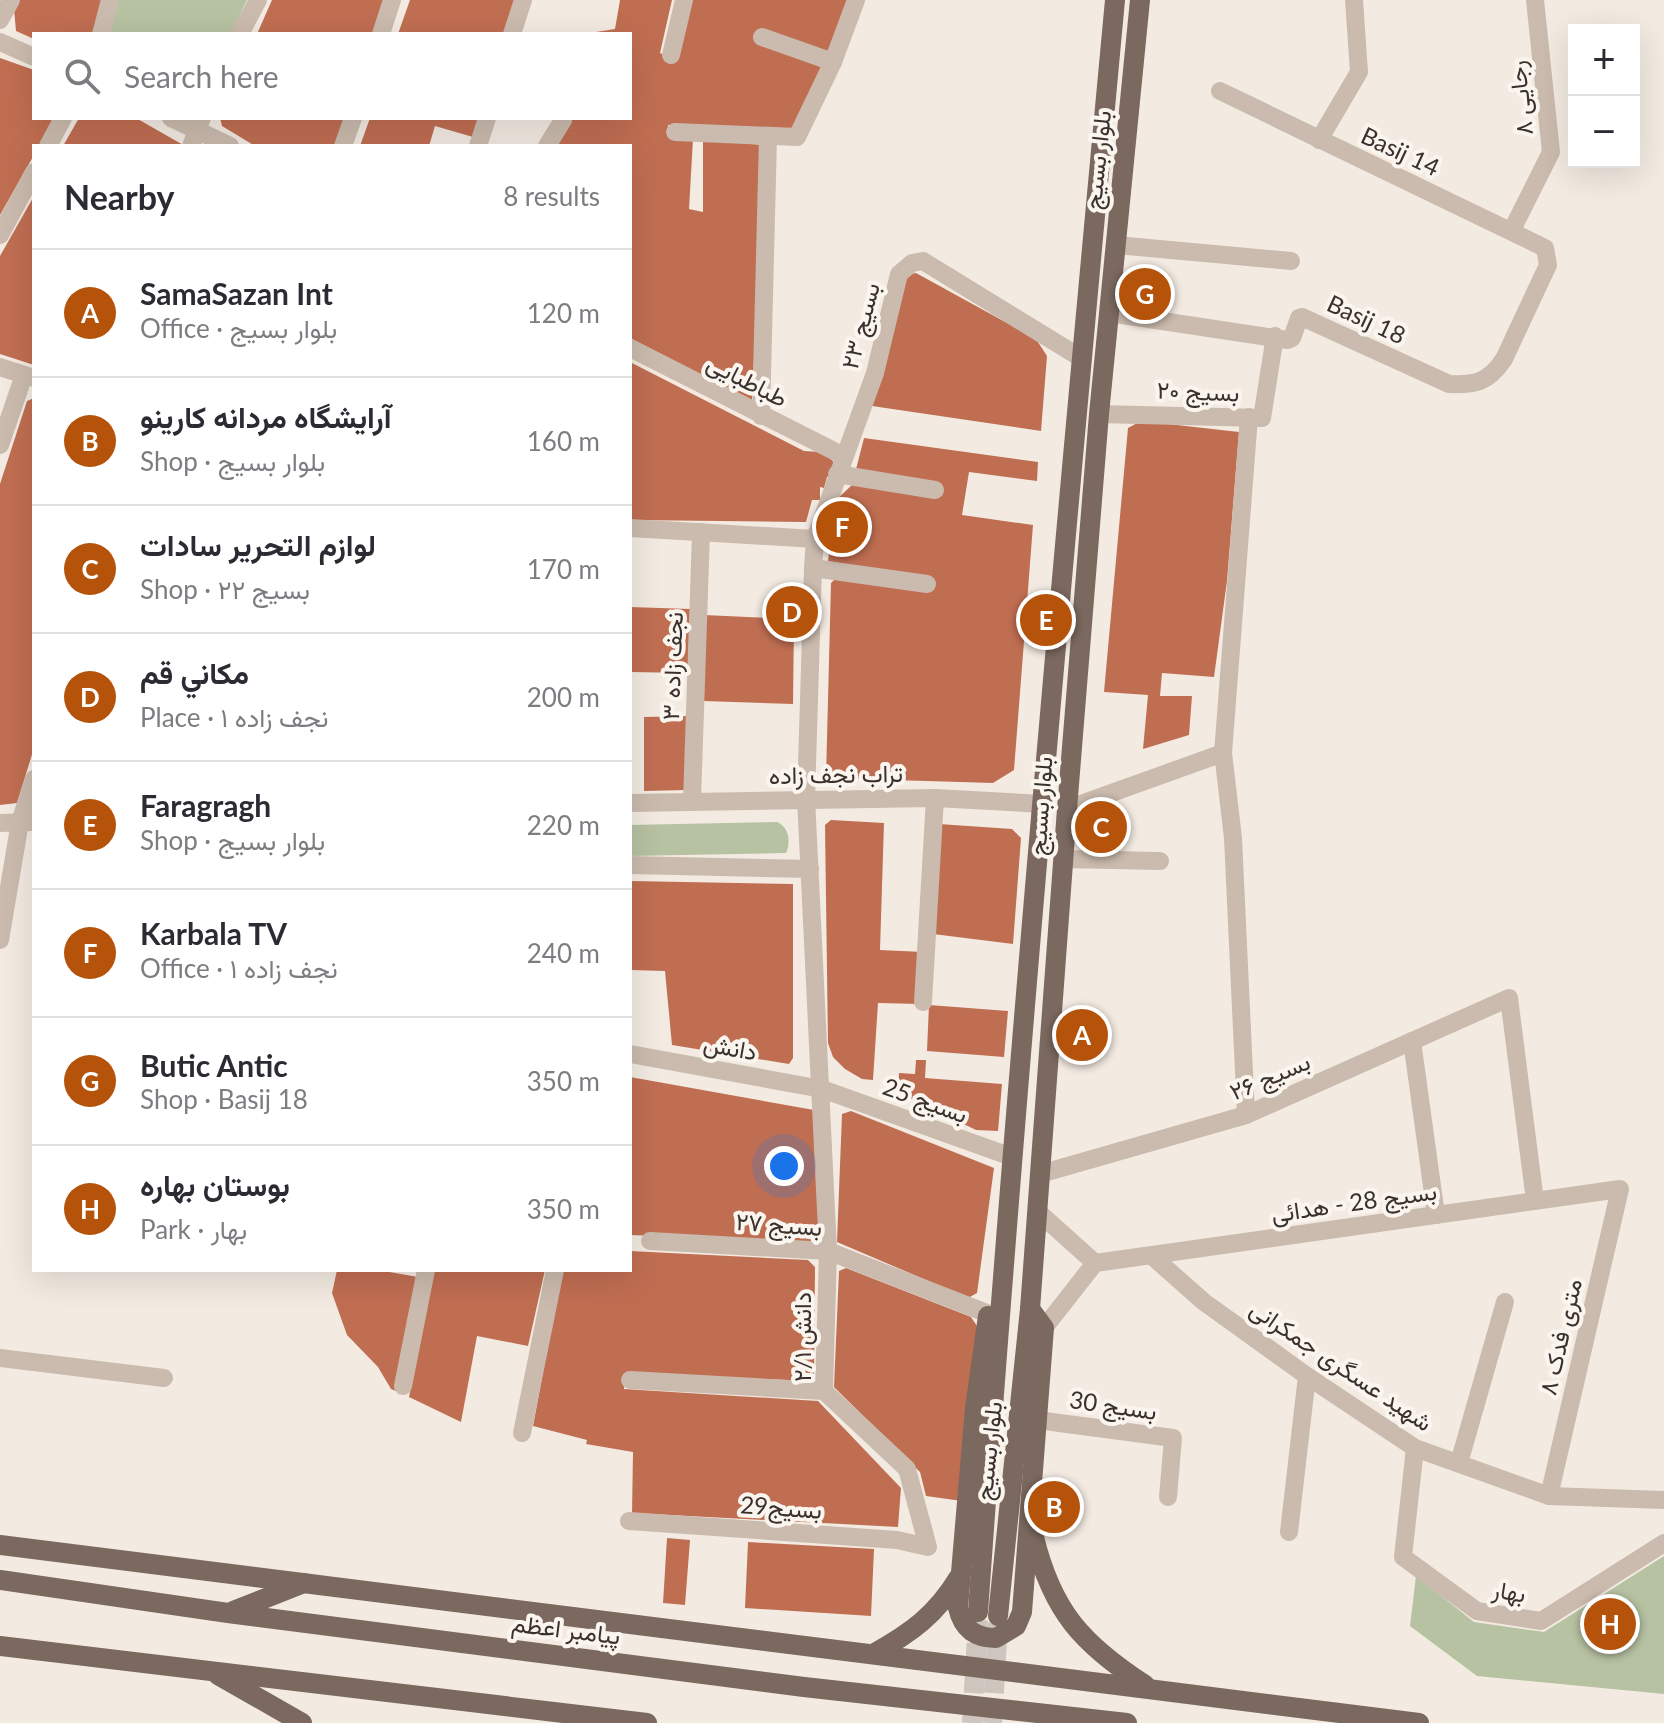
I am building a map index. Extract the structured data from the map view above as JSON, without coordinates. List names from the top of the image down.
{
  "streets": {
    "main road": ["بلوار بسیج", "پیامبر اعظم"],
    "street": [
      "رجایی ۸",
      "Basij 14",
      "Basij 18",
      "بسیج ۲۳",
      "طباطبایی",
      "بسیج ۲۰",
      "نجف زاده ۳",
      "تراب نجف زاده",
      "دانش",
      "بسیج ۲۶",
      "بسیج 25",
      "بسیج 28 - هدائی",
      "بسیج ۲۷",
      "دانش ۲/۱",
      "۸ متری فدک",
      "شهید عسگری جمکرانی",
      "بسیج 30",
      "بسیج29",
      "بهار"
    ]
  },
  "crossings": [
    ["رجایی ۸", "Basij 14"],
    ["Basij 14", "Basij 18"],
    ["بلوار بسیج", "بسیج ۲۳"],
    ["بلوار بسیج", "بسیج ۲۰"],
    ["بلوار بسیج", "تراب نجف زاده"],
    ["بلوار بسیج", "بسیج ۲۶"],
    ["بلوار بسیج", "بسیج 25"],
    ["بلوار بسیج", "بسیج ۲۷"],
    ["Basij 18", "بسیج ۲۰"],
    ["بسیج ۲۳", "طباطبایی"],
    ["بسیج ۲۳", "دانش ۲/۱"],
    ["طباطبایی", "دانش ۲/۱"],
    ["نجف زاده ۳", "تراب نجف زاده"],
    ["تراب نجف زاده", "دانش ۲/۱"],
    ["دانش", "بسیج 25"],
    ["دانش", "دانش ۲/۱"],
    ["بسیج ۲۶", "بسیج 28 - هدائی"],
    ["بسیج 25", "دانش ۲/۱"],
    ["بسیج 28 - هدائی", "۸ متری فدک"],
    ["بسیج 28 - هدائی", "شهید عسگری جمکرانی"],
    ["بسیج ۲۷", "دانش ۲/۱"],
    ["دانش ۲/۱", "بسیج29"],
    ["۸ متری فدک", "شهید عسگری جمکرانی"],
    ["شهید عسگری جمکرانی", "بهار"]
  ],
  "page": {
    "map_buttons": ["+", "−"],
    "search": "Search here",
    "heading": ["Nearby", "8 results"],
    "list": [
      {
        "mark": "A",
        "name": "SamaSazan Int",
        "note": "Office · بلوار بسیج",
        "value": "120 m"
      },
      {
        "mark": "B",
        "name": "آرایشگاه مردانه کارینو",
        "note": "Shop · بلوار بسیج",
        "value": "160 m"
      },
      {
        "mark": "C",
        "name": "لوازم التحریر سادات",
        "note": "Shop · بسیج ۲۲",
        "value": "170 m"
      },
      {
        "mark": "D",
        "name": "مكاني قم",
        "note": "Place · نجف زاده ۱",
        "value": "200 m"
      },
      {
        "mark": "E",
        "name": "Faragragh",
        "note": "Shop · بلوار بسیج",
        "value": "220 m"
      },
      {
        "mark": "F",
        "name": "Karbala TV",
        "note": "Office · نجف زاده ۱",
        "value": "240 m"
      },
      {
        "mark": "G",
        "name": "Butic Antic",
        "note": "Shop · Basij 18",
        "value": "350 m"
      },
      {
        "mark": "H",
        "name": "بوستان بهاره",
        "note": "Park · بهار",
        "value": "350 m"
      }
    ],
    "pins": [
      "G",
      "F",
      "D",
      "E",
      "C",
      "A",
      "B",
      "H"
    ]
  }
}
